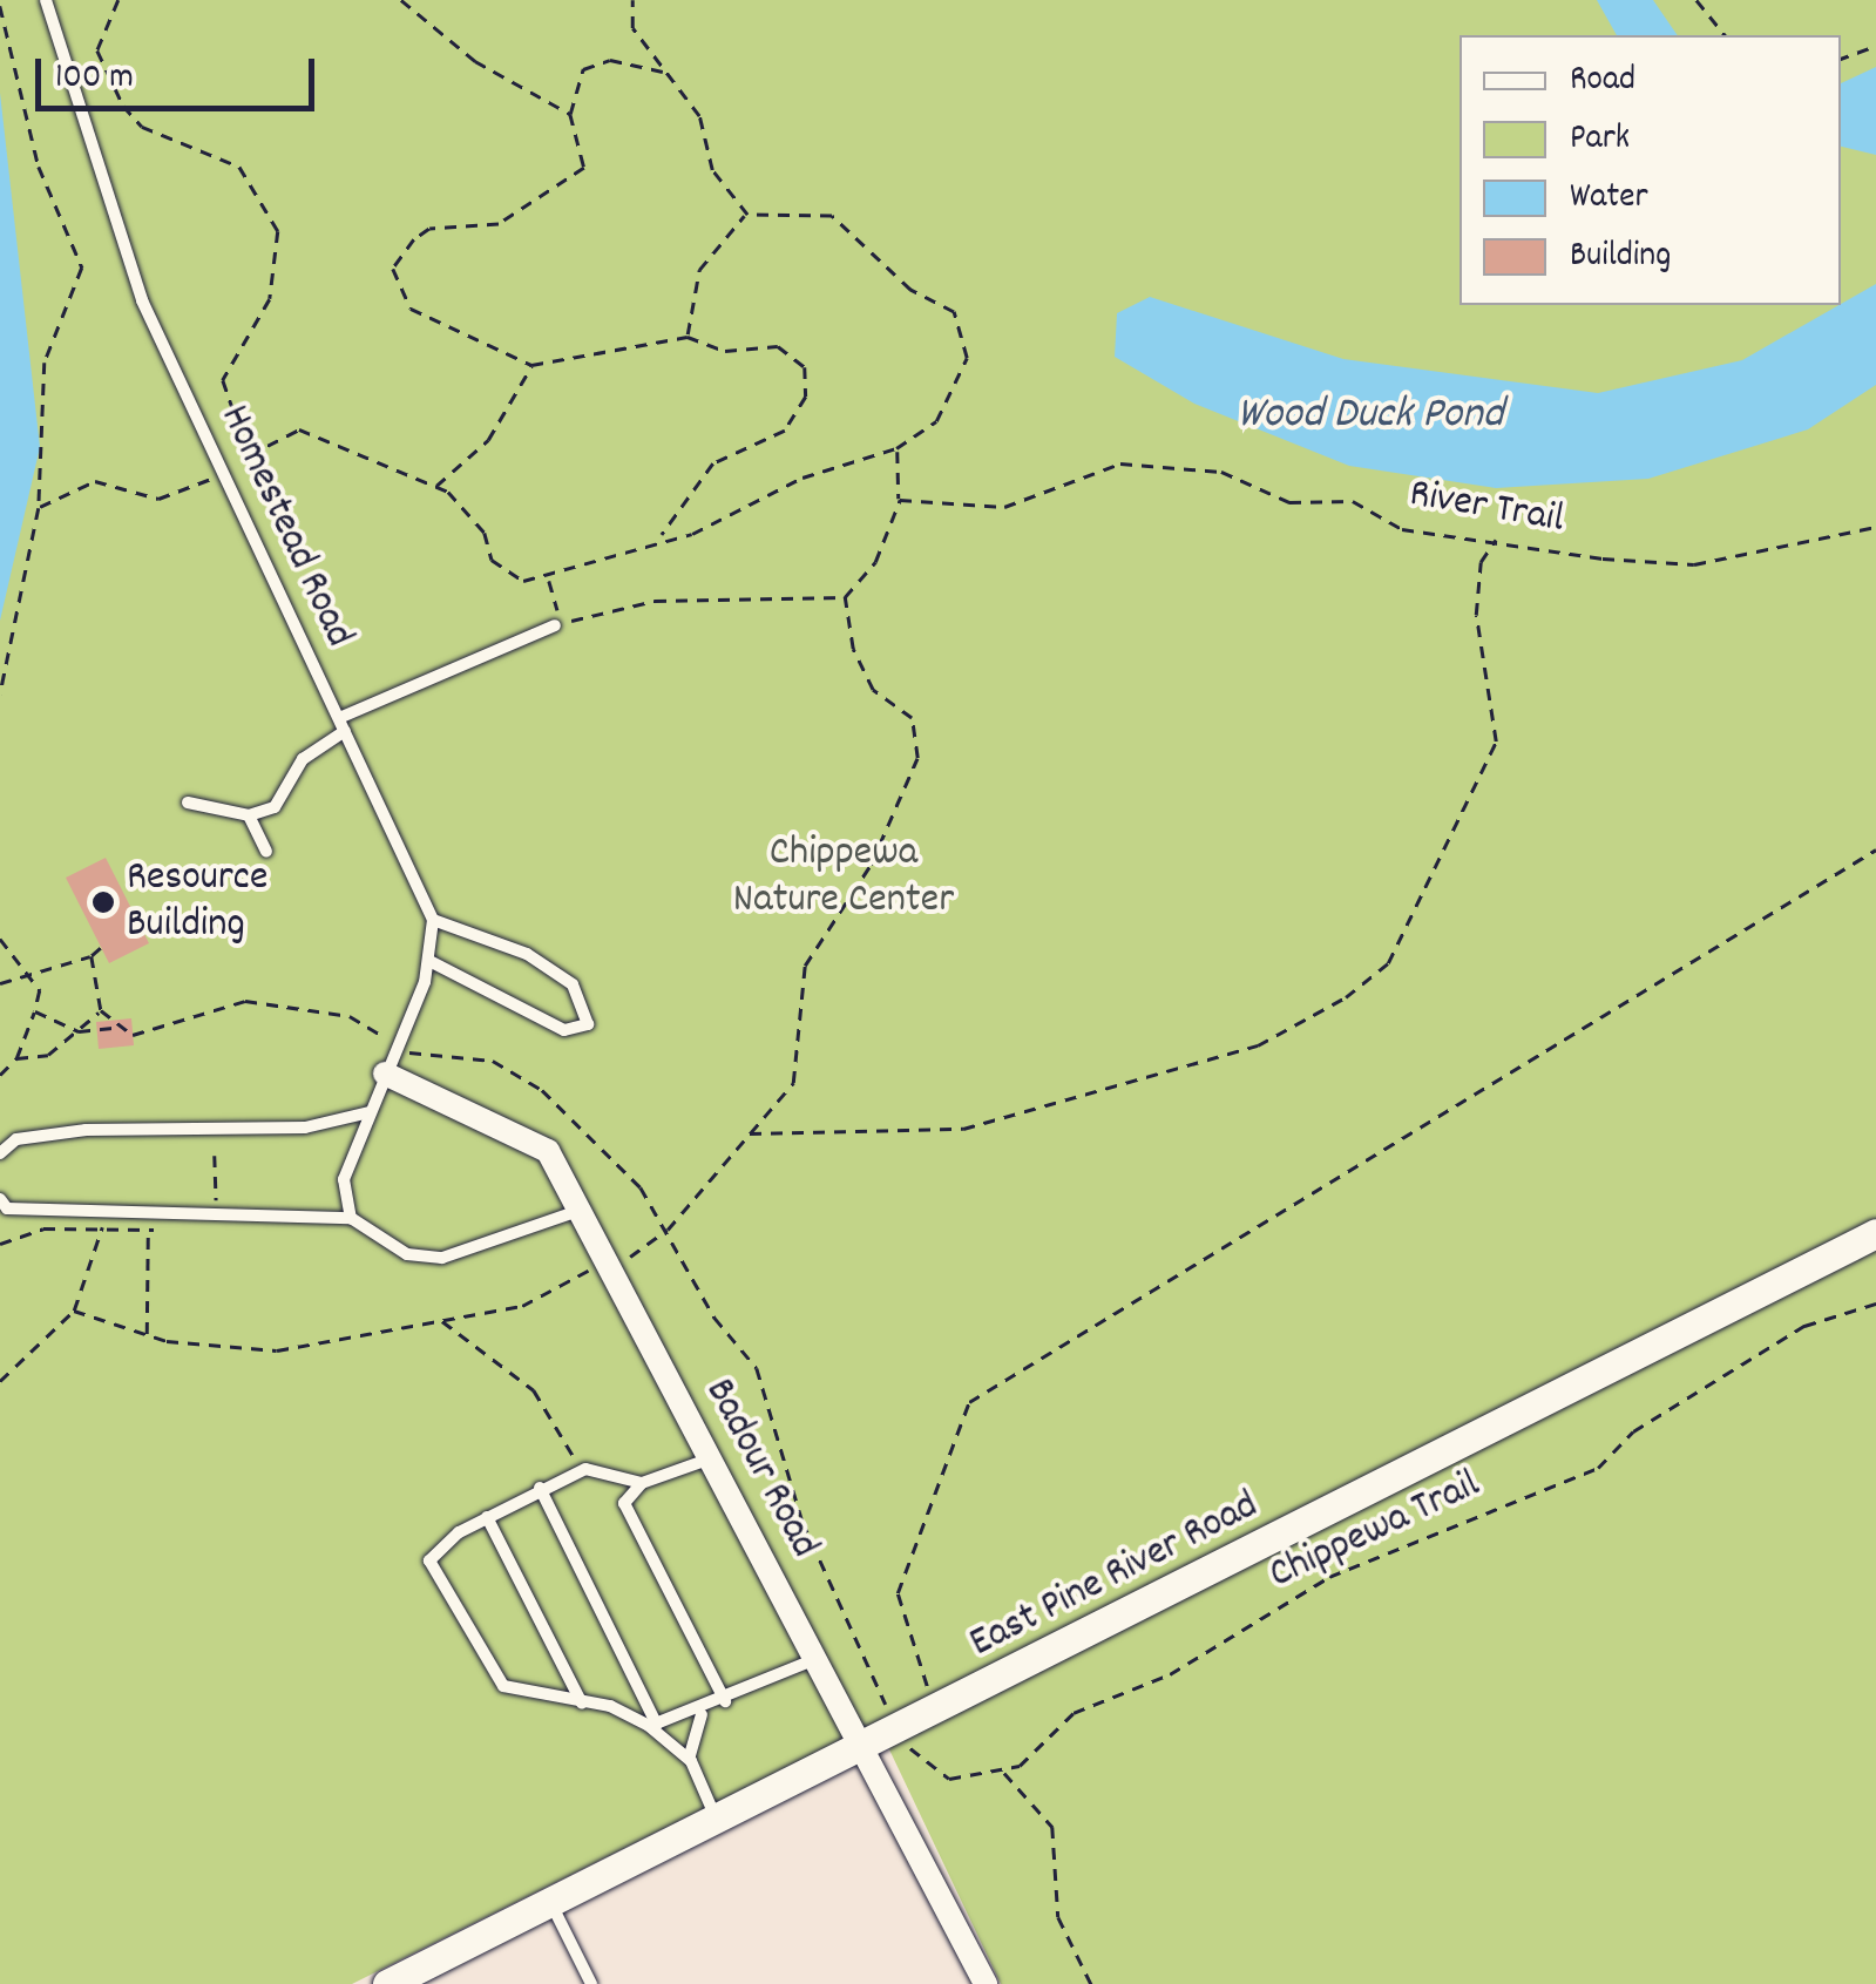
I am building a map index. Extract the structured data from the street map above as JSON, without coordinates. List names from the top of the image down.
{
  "streets": {
    "street": ["Badour Road", "East Pine River Road"],
    "lane": ["Homestead Road"],
    "path": ["River Trail", "Chippewa Trail"]
  },
  "crossings": [
    ["Badour Road", "East Pine River Road"]
  ],
  "water": ["Wood Duck Pond"],
  "parks": ["Chippewa Nature Center"],
  "places": ["Resource Building"],
  "legend": [
    "Road",
    "Park",
    "Water",
    "Building"
  ],
  "scale_bar": "100 m"
}
